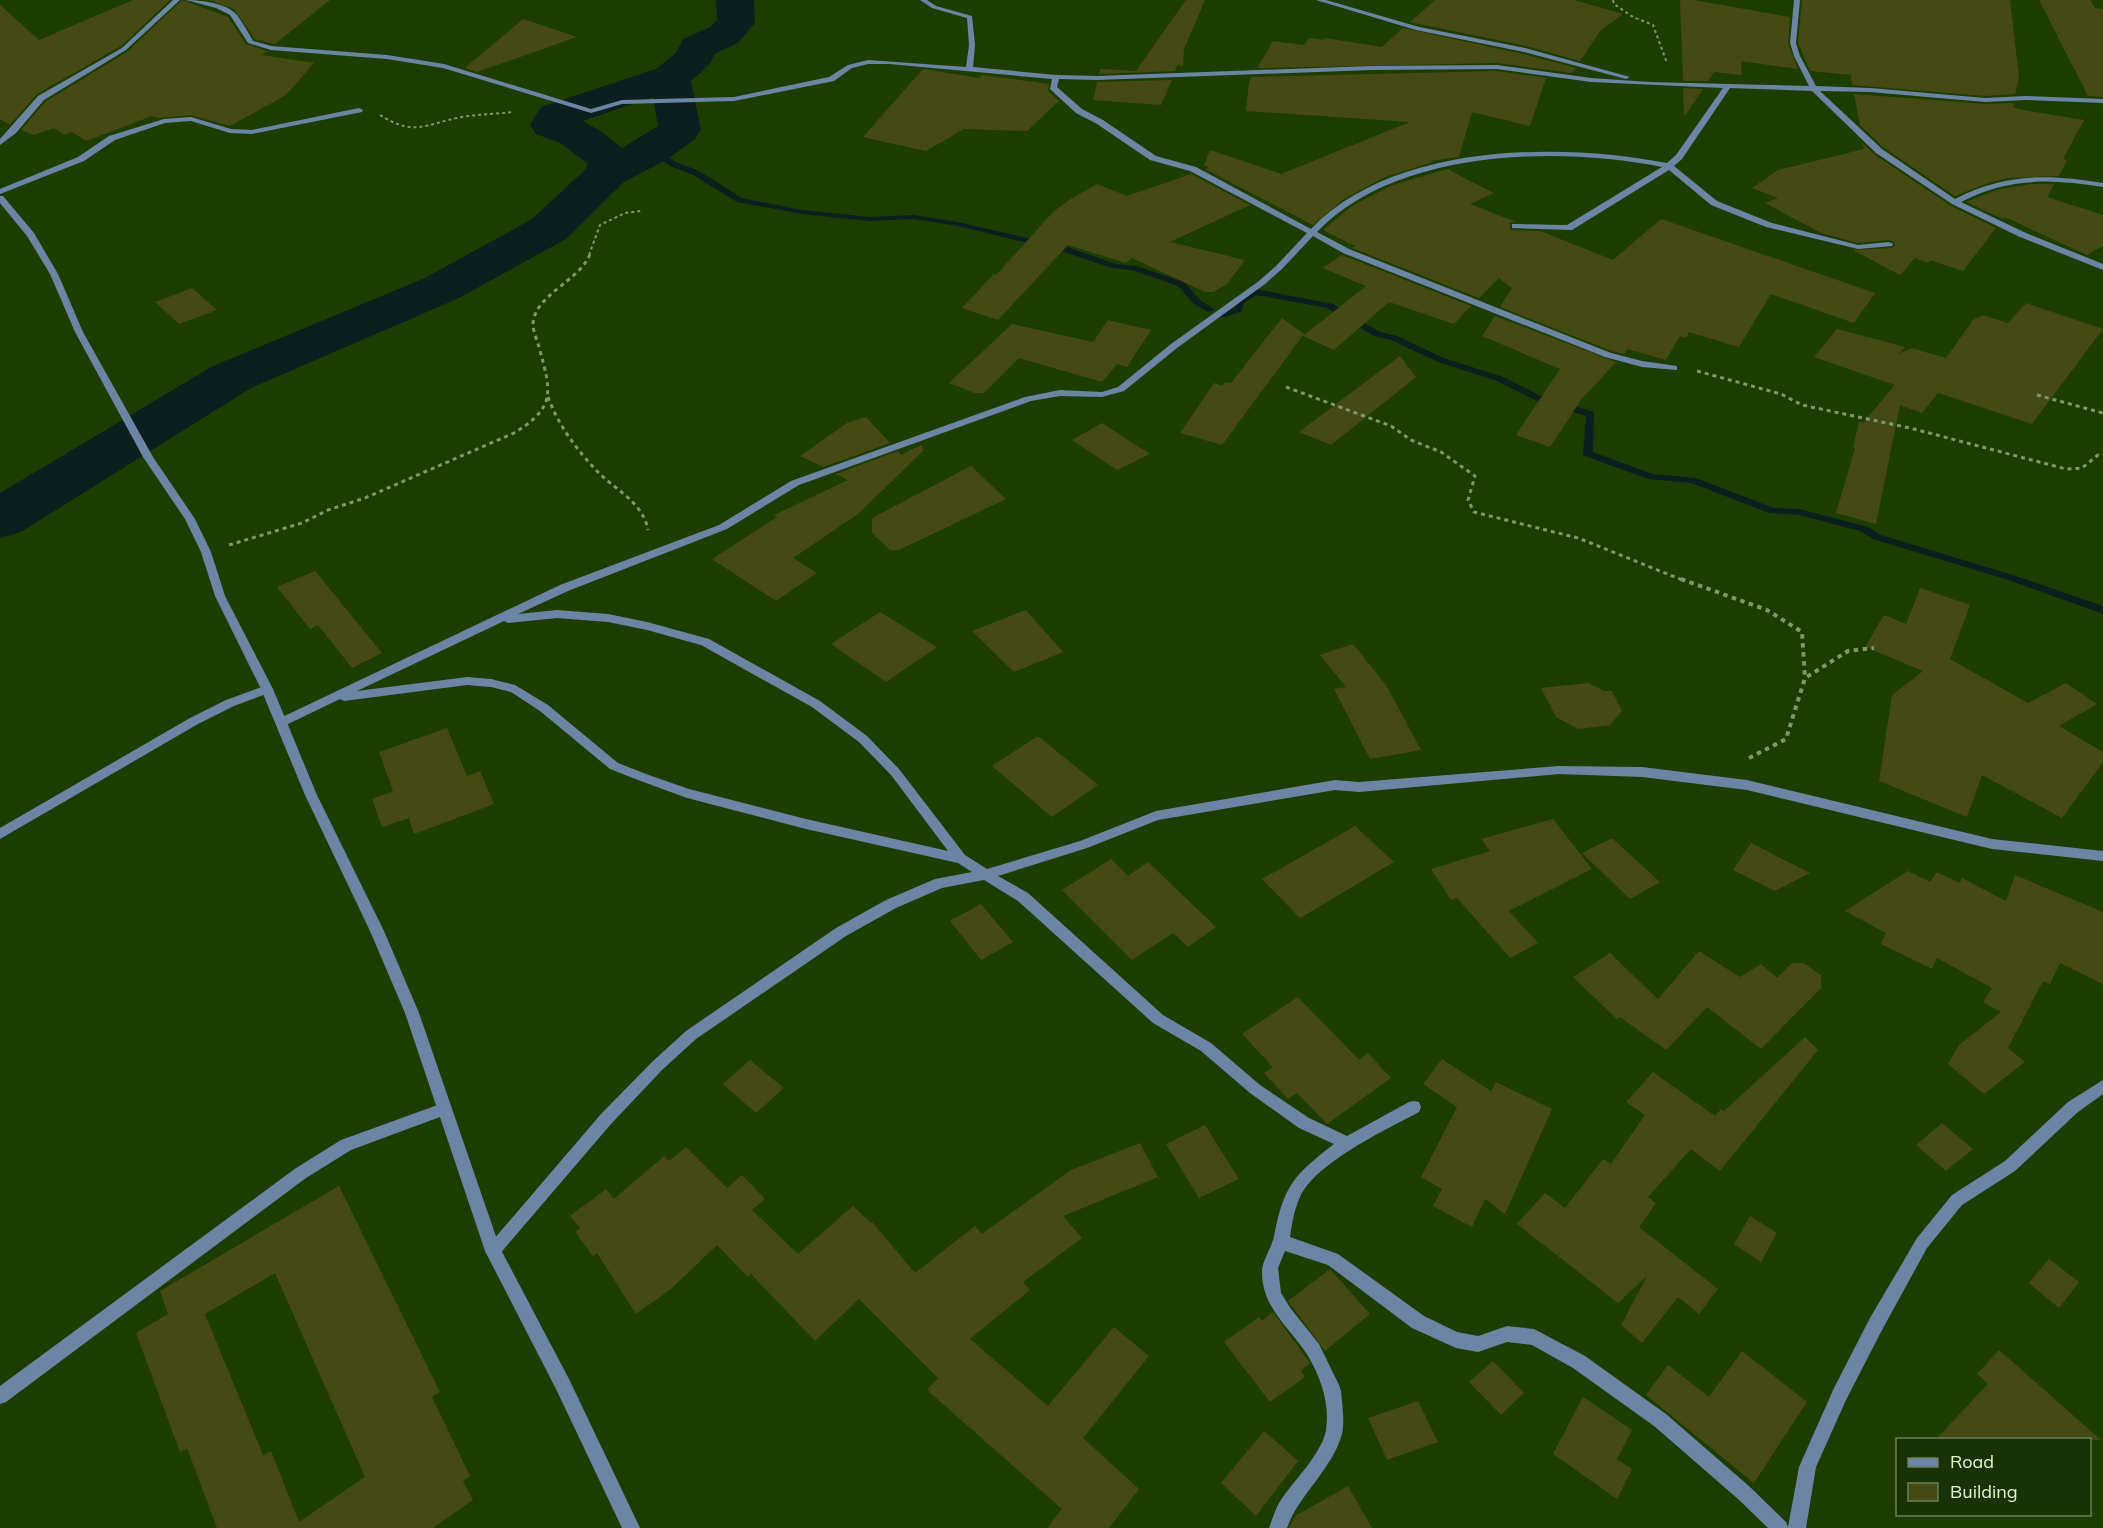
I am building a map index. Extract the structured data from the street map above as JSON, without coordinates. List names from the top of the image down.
{
  "legend": ["Road", "Building"]
}
